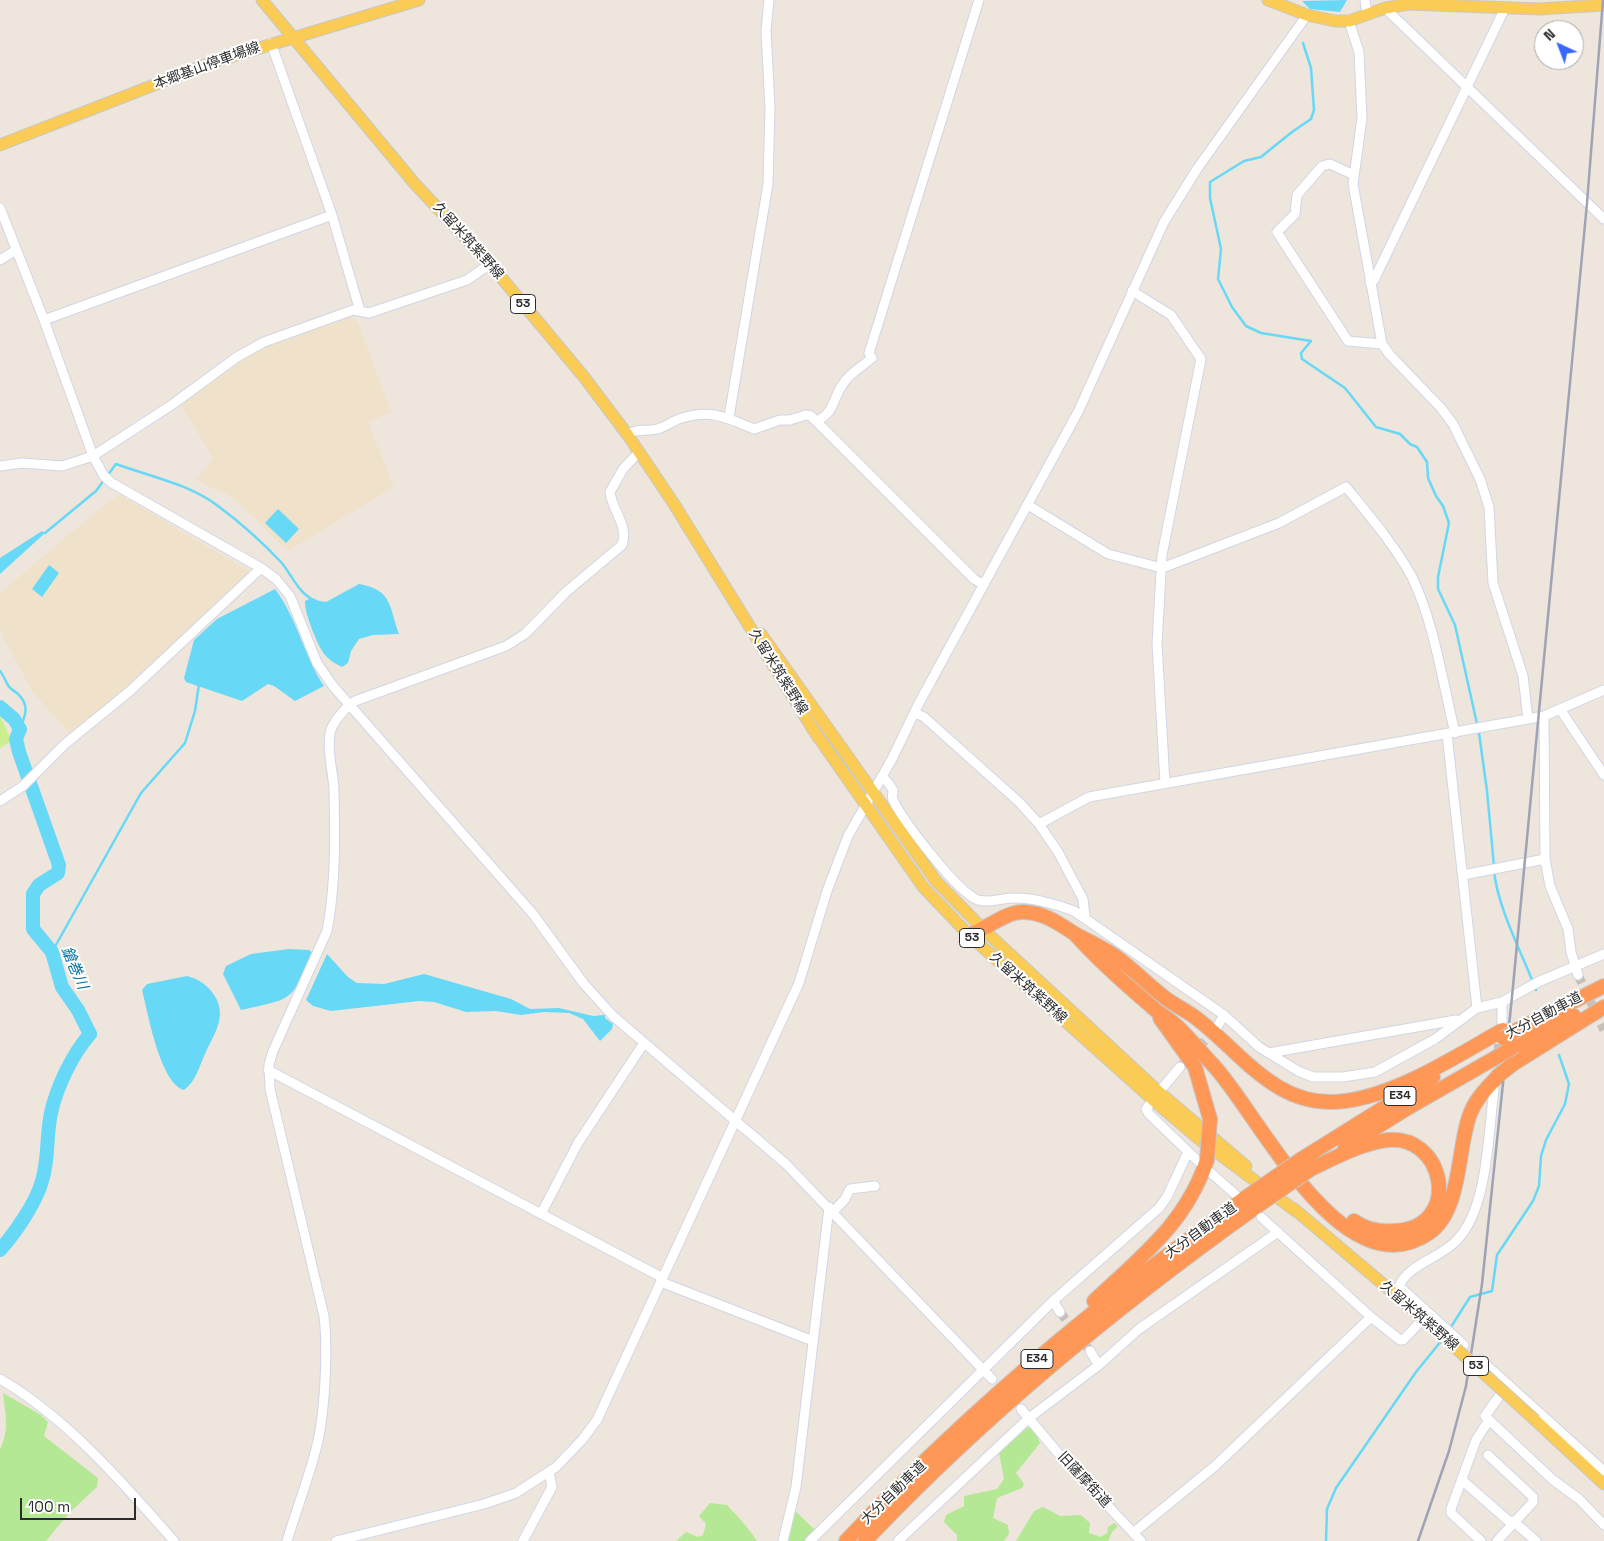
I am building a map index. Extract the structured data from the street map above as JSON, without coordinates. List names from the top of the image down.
{
  "streets": {
    "highway": ["大分自動車道", "E34"],
    "main road": ["本郷基山停車場線", "久留米筑紫野線", "53"],
    "street": ["旧薩摩街道"]
  },
  "crossings": [
    ["本郷基山停車場線", "久留米筑紫野線"]
  ],
  "water": ["鎗巻川"],
  "scale_bar": "100 m",
  "north": "top left"
}
